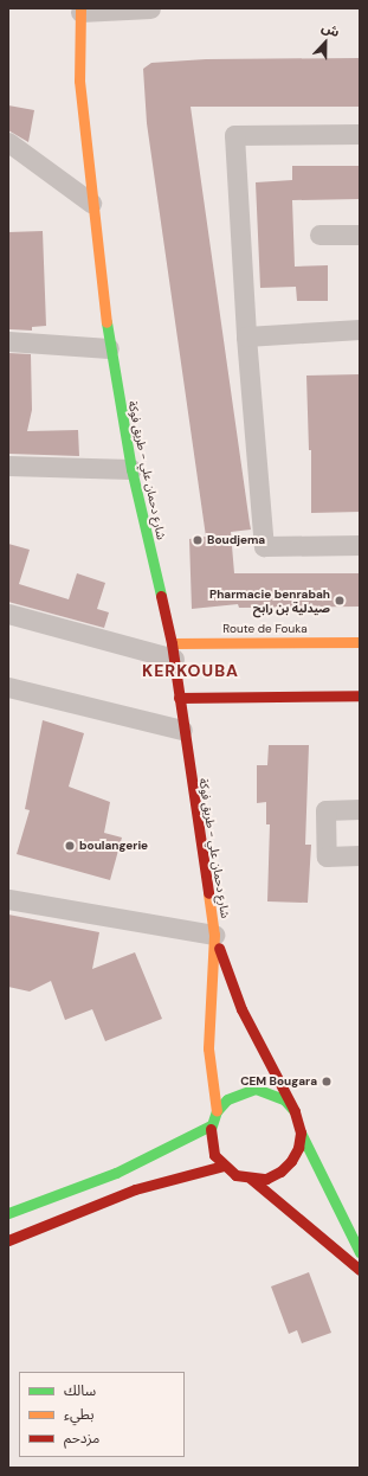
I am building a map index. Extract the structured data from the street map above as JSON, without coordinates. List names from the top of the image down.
{
  "streets": {
    "main road": ["شارع دحمان علي - طريق فوكة", "Route de Fouka"]
  },
  "crossings": [
    ["شارع دحمان علي - طريق فوكة", "Route de Fouka"]
  ],
  "districts": ["KERKOUBA"],
  "places": [
    "Boudjema",
    "Pharmacie benrabah صيدلية بن رابح",
    "boulangerie",
    "CEM Bougara"
  ],
  "legend": ["سالك", "بطيء", "مزدحم"],
  "north": "top"
}
